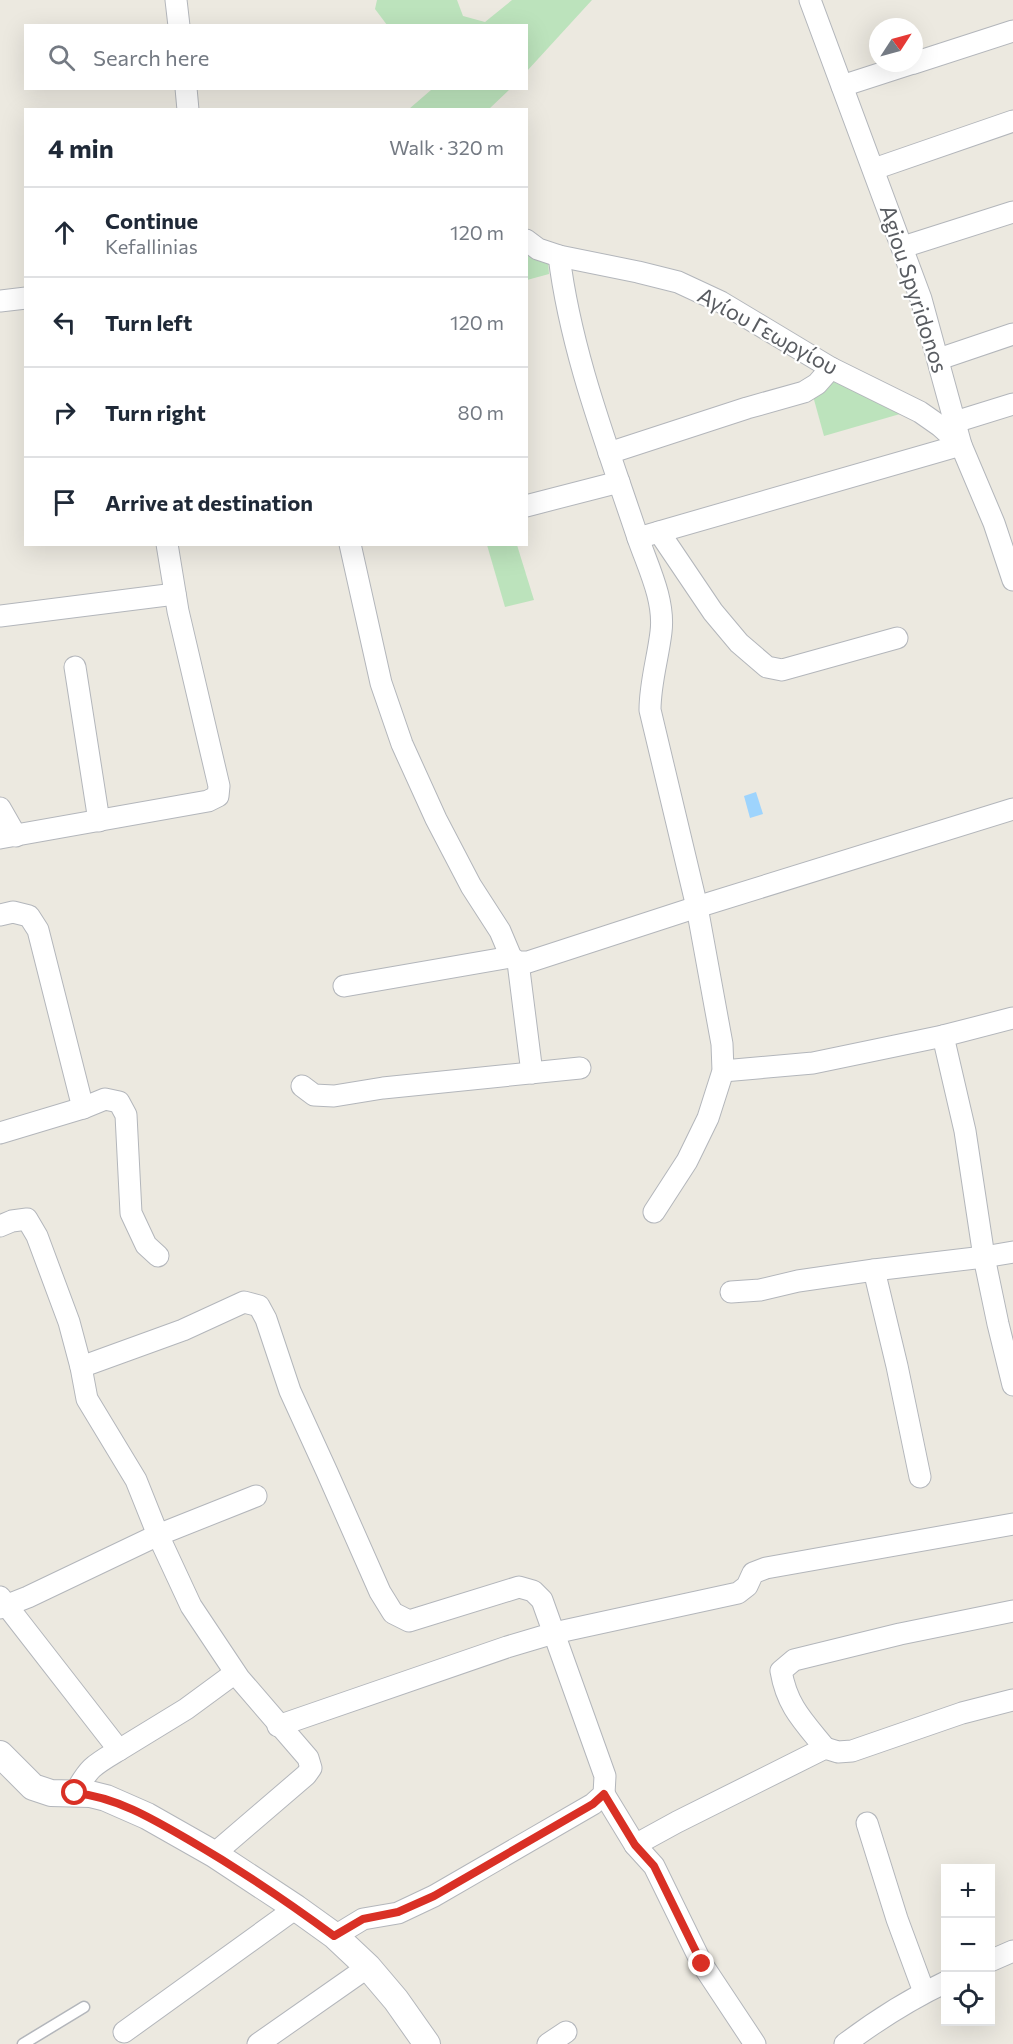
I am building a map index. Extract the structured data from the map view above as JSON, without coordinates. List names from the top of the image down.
{
  "streets": {
    "street": ["Agiou Spyridonos", "Αγίου Γεωργίου"]
  },
  "crossings": [
    ["Agiou Spyridonos", "Αγίου Γεωργίου"]
  ],
  "north": "top right",
  "page": {
    "search": "Search here",
    "heading": ["4 min", "Walk · 320 m"],
    "list": [
      ["Continue", "Kefallinias", "120 m"],
      ["Turn left", "120 m"],
      ["Turn right", "80 m"],
      "Arrive at destination"
    ],
    "map_buttons": ["+", "−"]
  }
}
